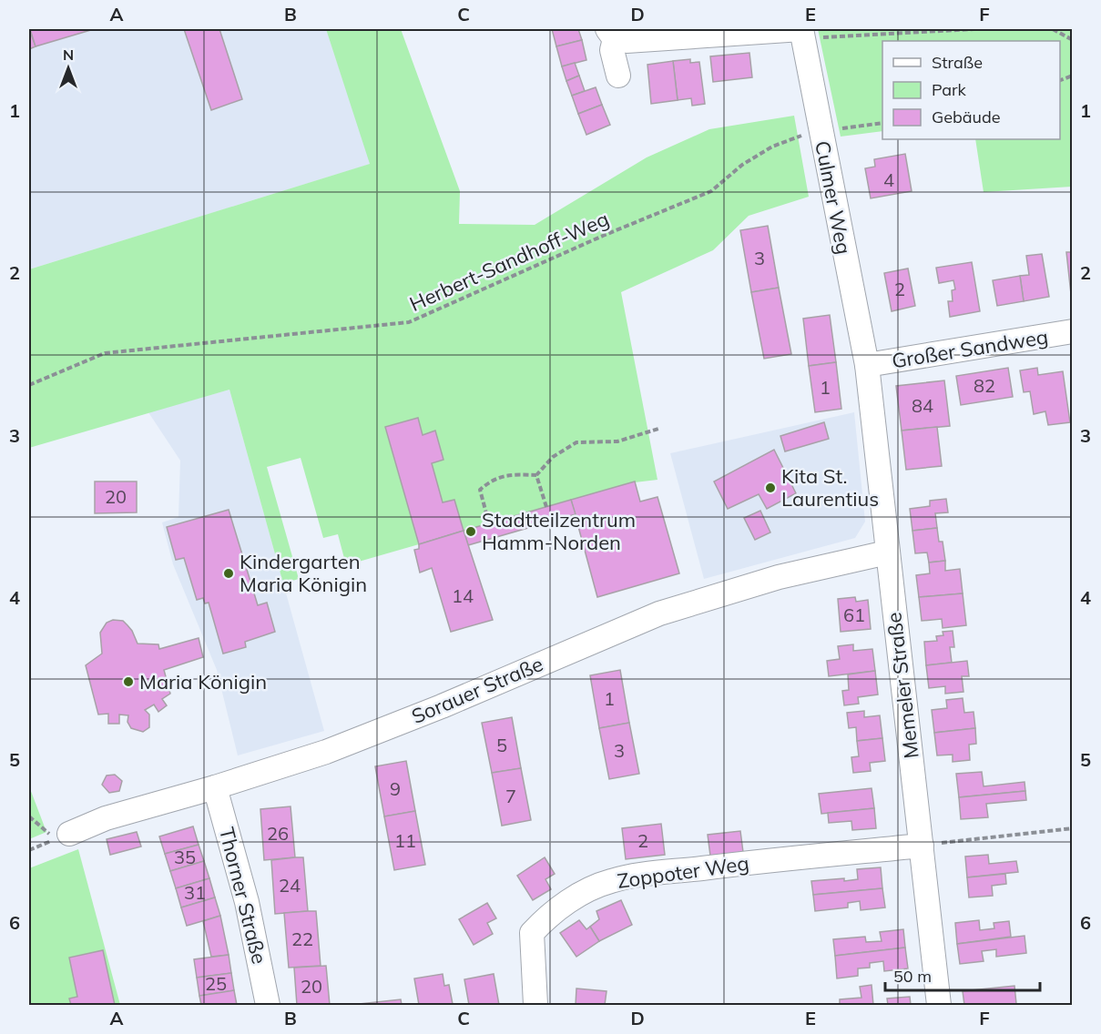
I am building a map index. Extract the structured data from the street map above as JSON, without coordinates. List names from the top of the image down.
{
  "streets": {
    "street": [
      "Culmer Weg",
      "Großer Sandweg",
      "Memeler Straße",
      "Sorauer Straße",
      "Zoppoter Weg",
      "Thorner Straße"
    ],
    "path": ["Herbert-Sandhoff-Weg"]
  },
  "crossings": [
    ["Culmer Weg", "Herbert-Sandhoff-Weg"],
    ["Culmer Weg", "Großer Sandweg"],
    ["Culmer Weg", "Memeler Straße"],
    ["Großer Sandweg", "Memeler Straße"],
    ["Memeler Straße", "Sorauer Straße"],
    ["Memeler Straße", "Zoppoter Weg"],
    ["Sorauer Straße", "Thorner Straße"]
  ],
  "places": [
    "Kita St. Laurentius",
    "Stadtteilzentrum Hamm-Norden",
    "Kindergarten Maria Königin",
    "Maria Königin"
  ],
  "house_numbers": [
    "4",
    "3",
    "2",
    "82",
    "1",
    "84",
    "20",
    "14",
    "61",
    "1",
    "5",
    "3",
    "9",
    "7",
    "26",
    "11",
    "2",
    "35",
    "24",
    "31",
    "22",
    "25",
    "20"
  ],
  "legend": ["Straße", "Park", "Gebäude"],
  "scale_bar": "50 m",
  "north": "top",
  "grid": {
    "columns": [
      "A",
      "B",
      "C",
      "D",
      "E",
      "F"
    ],
    "rows": [
      "1",
      "2",
      "3",
      "4",
      "5",
      "6"
    ]
  }
}
